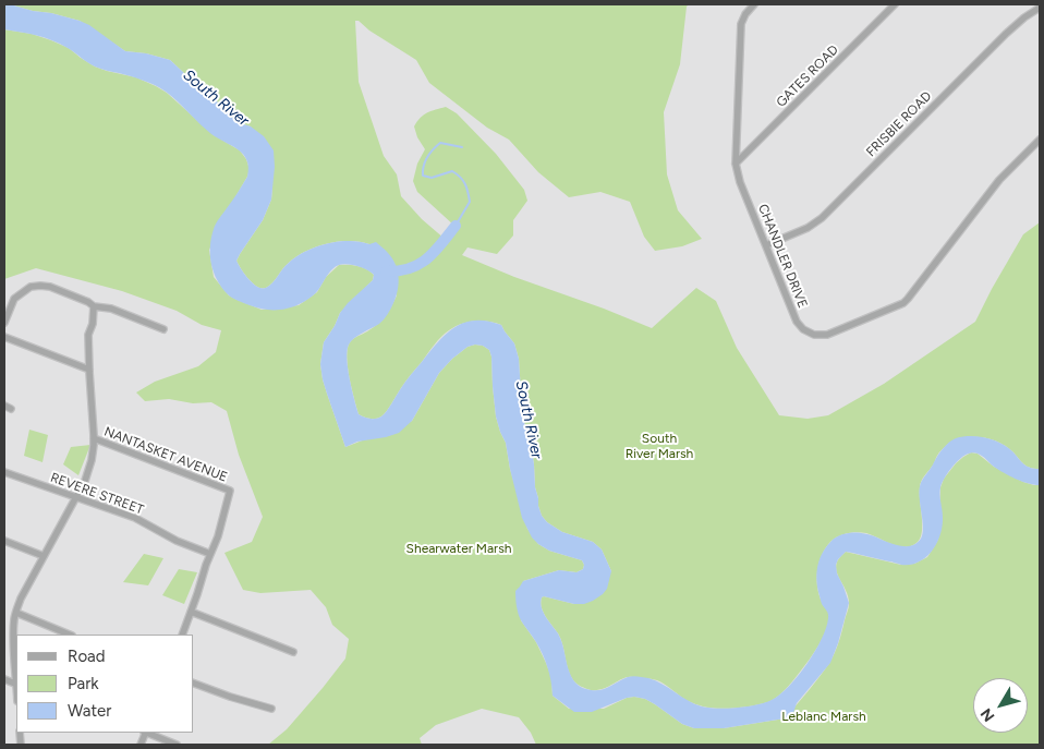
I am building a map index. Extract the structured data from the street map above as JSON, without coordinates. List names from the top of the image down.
{
  "streets": {
    "street": [
      "GATES ROAD",
      "FRISBIE ROAD",
      "CHANDLER DRIVE",
      "NANTASKET AVENUE",
      "REVERE STREET"
    ]
  },
  "crossings": [
    ["GATES ROAD", "CHANDLER DRIVE"],
    ["FRISBIE ROAD", "CHANDLER DRIVE"],
    ["NANTASKET AVENUE", "REVERE STREET"]
  ],
  "water": ["South River"],
  "parks": ["South River Marsh", "Shearwater Marsh", "Leblanc Marsh"],
  "legend": ["Road", "Park", "Water"],
  "north": "bottom left"
}
